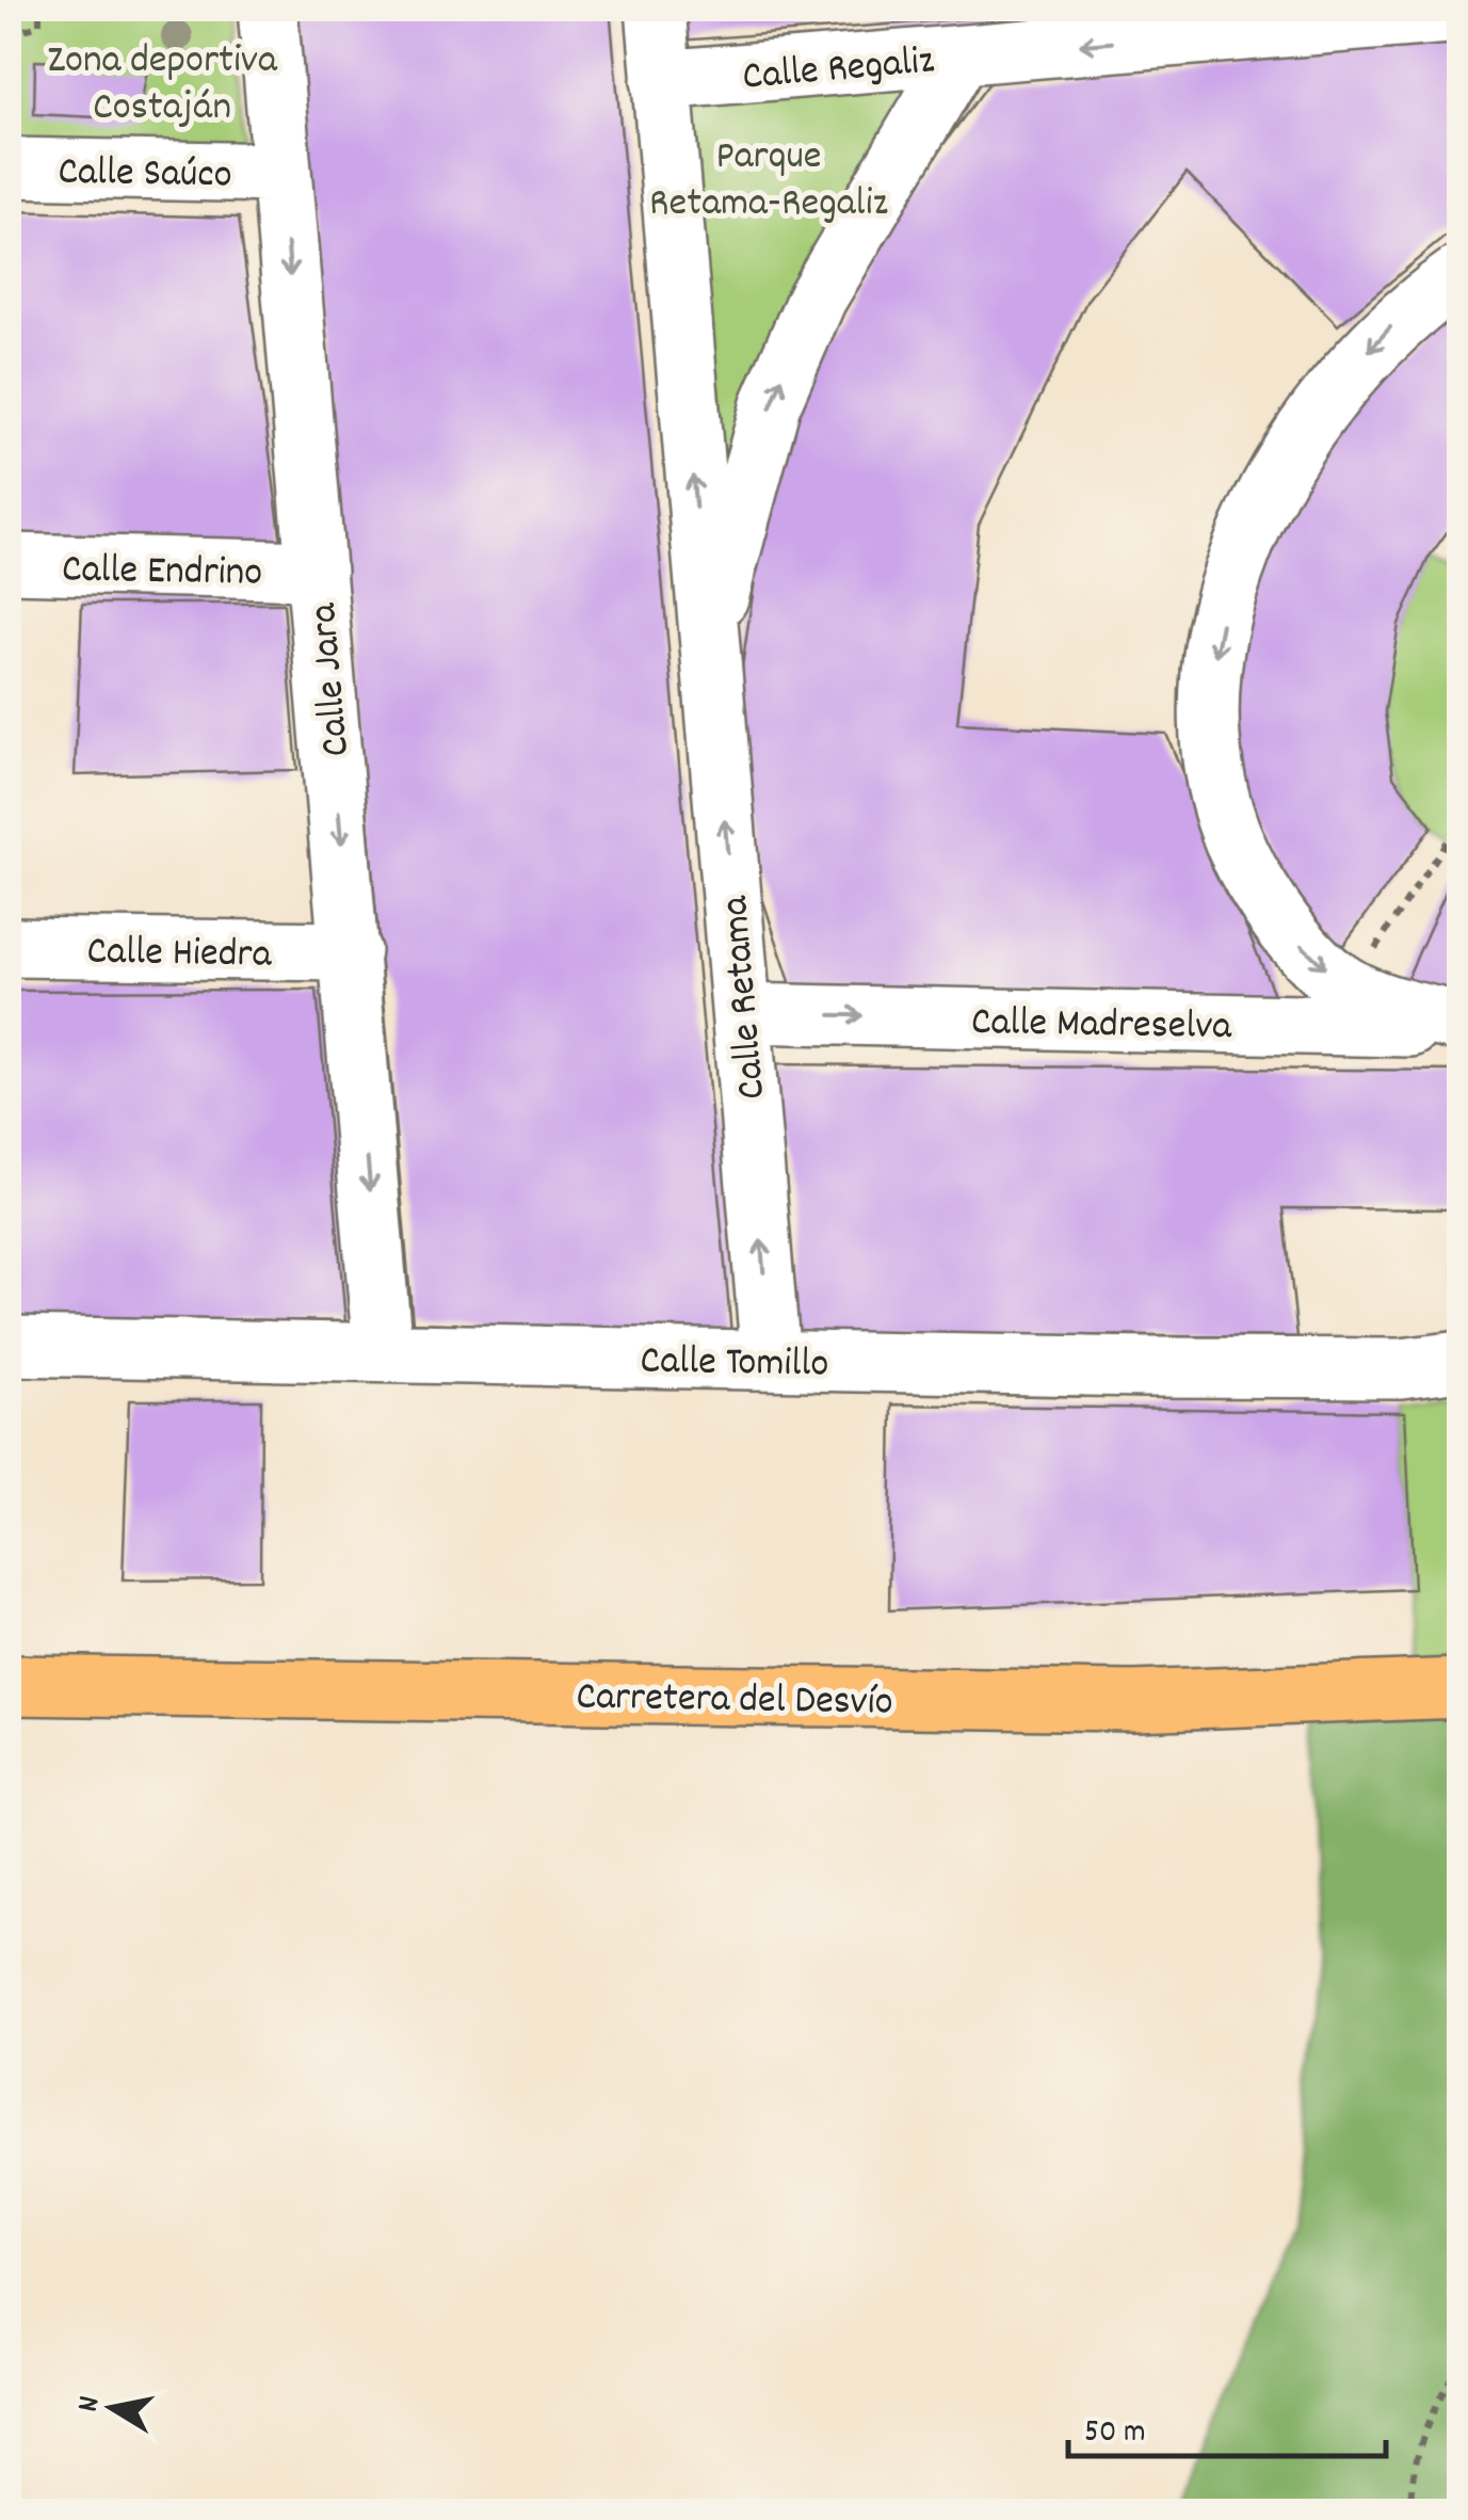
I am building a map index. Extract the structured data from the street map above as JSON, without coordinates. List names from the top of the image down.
{
  "streets": {
    "highway": ["Carretera del Desvío"],
    "street": [
      "Calle Regaliz",
      "Calle Saúco",
      "Calle Endrino",
      "Calle Jara",
      "Calle Hiedra",
      "Calle Retama",
      "Calle Madreselva",
      "Calle Tomillo"
    ]
  },
  "crossings": [
    ["Calle Regaliz", "Calle Retama"],
    ["Calle Saúco", "Calle Jara"],
    ["Calle Endrino", "Calle Jara"],
    ["Calle Jara", "Calle Hiedra"],
    ["Calle Jara", "Calle Tomillo"],
    ["Calle Retama", "Calle Madreselva"],
    ["Calle Retama", "Calle Tomillo"]
  ],
  "one_way": [
    "Calle Regaliz",
    "Calle Jara",
    "Calle Retama",
    "Calle Madreselva"
  ],
  "parks": ["Zona deportiva Costaján", "Parque Retama-Regaliz"],
  "scale_bar": "50 m",
  "north": "left"
}
